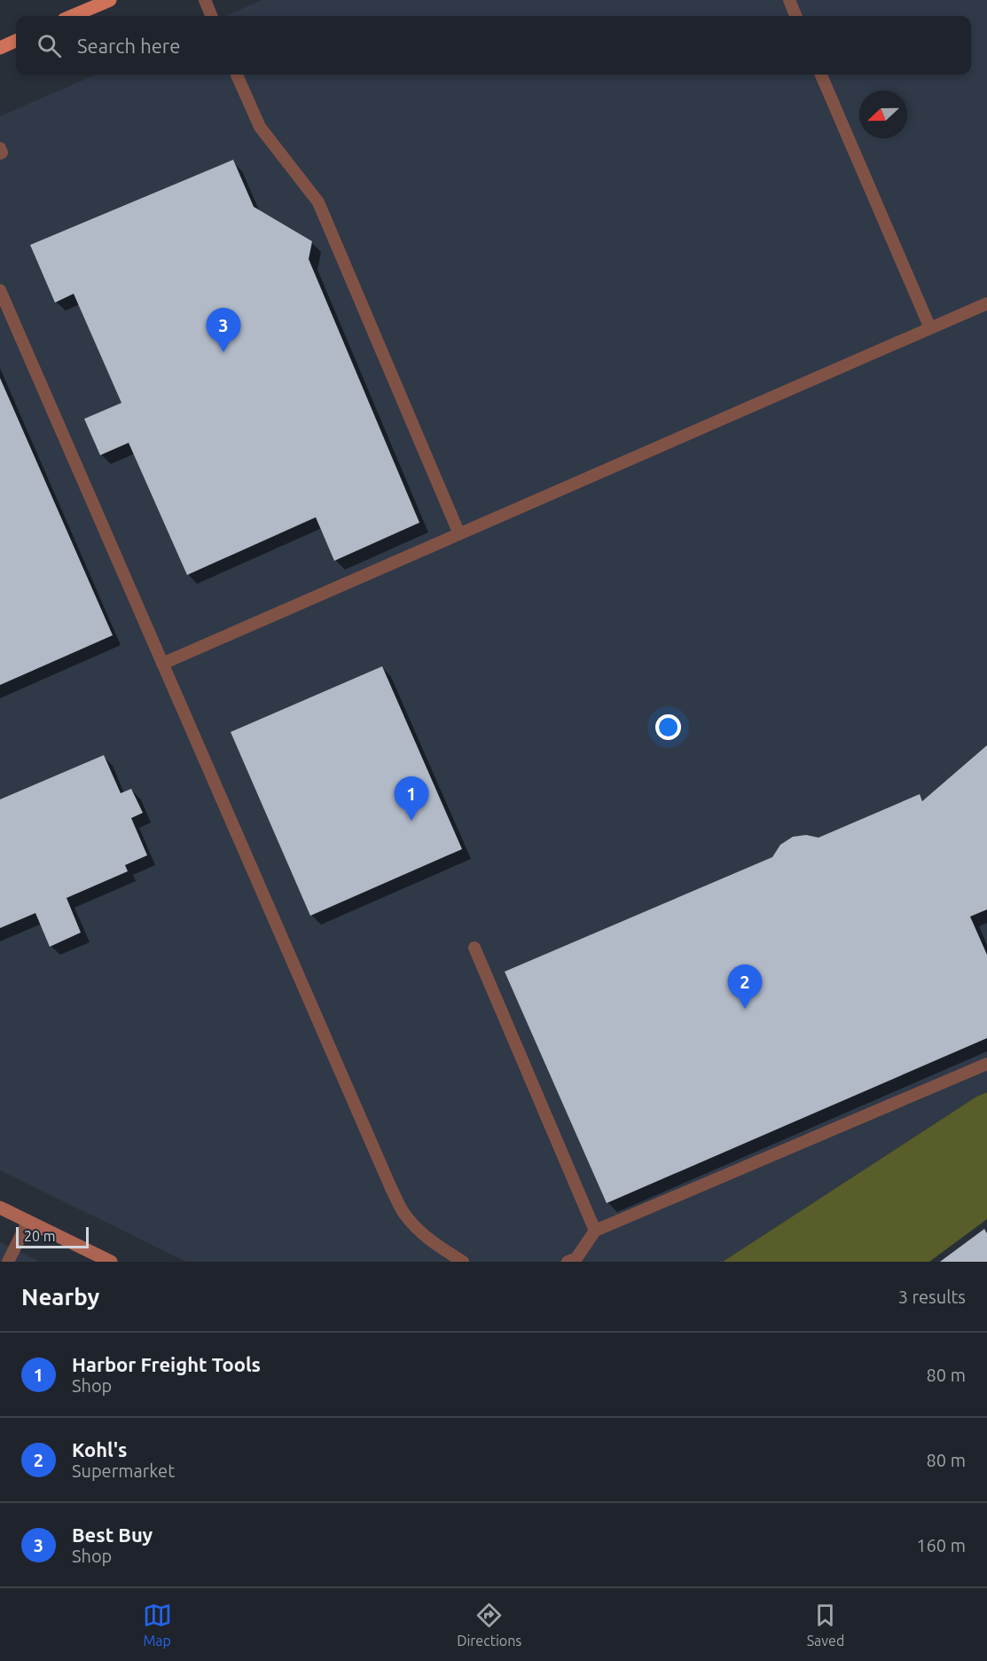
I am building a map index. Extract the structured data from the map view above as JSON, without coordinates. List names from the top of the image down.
{
  "scale_bar": "20 m",
  "north": "left",
  "page": {
    "search": "Search here",
    "pins": ["3", "1", "2"],
    "scale": "20 m",
    "heading": ["Nearby", "3 results"],
    "list": [
      {
        "mark": "1",
        "name": "Harbor Freight Tools",
        "note": "Shop",
        "value": "80 m"
      },
      {
        "mark": "2",
        "name": "Kohl's",
        "note": "Supermarket",
        "value": "80 m"
      },
      {
        "mark": "3",
        "name": "Best Buy",
        "note": "Shop",
        "value": "160 m"
      }
    ],
    "nav": ["Map", "Directions", "Saved"]
  }
}
